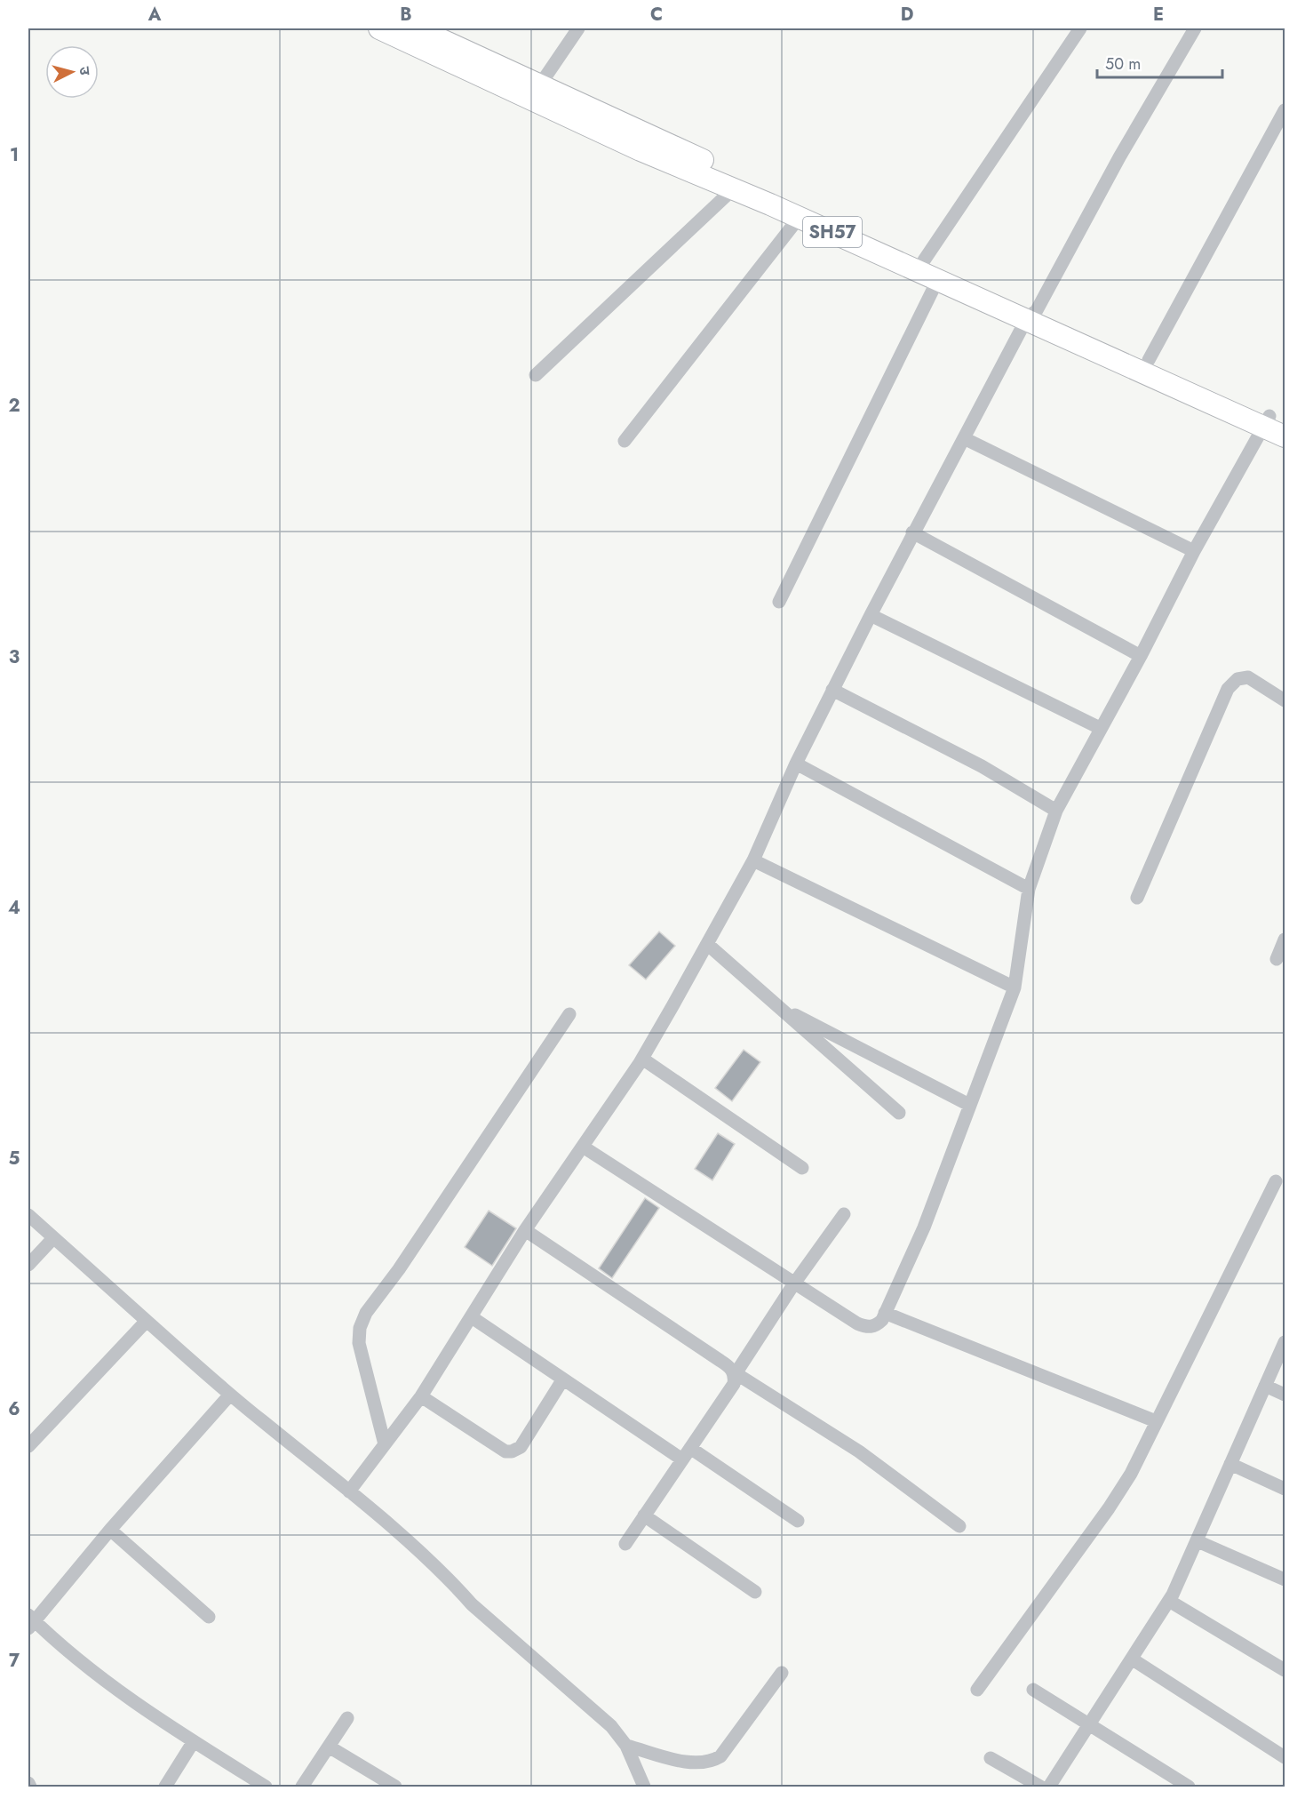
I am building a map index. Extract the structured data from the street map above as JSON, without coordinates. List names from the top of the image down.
{
  "streets": {
    "main road": ["SH57"]
  },
  "scale_bar": "50 m",
  "north": "right",
  "grid": {
    "columns": [
      "A",
      "B",
      "C",
      "D",
      "E"
    ],
    "rows": [
      "1",
      "2",
      "3",
      "4",
      "5",
      "6",
      "7"
    ]
  }
}
